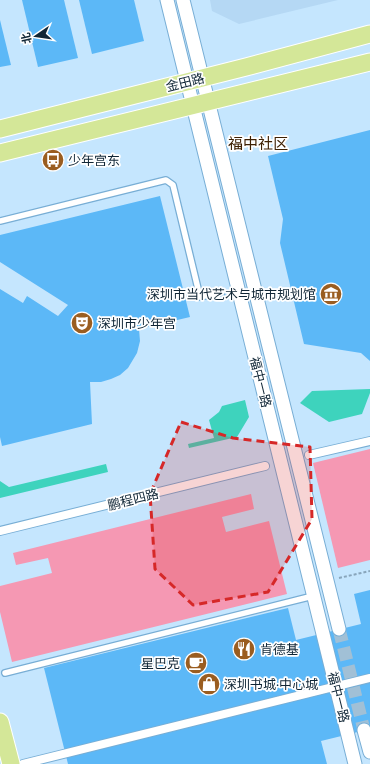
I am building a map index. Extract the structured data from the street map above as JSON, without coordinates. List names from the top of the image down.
{
  "streets": {
    "main road": ["金田路"],
    "street": ["福中一路", "鹏程四路"]
  },
  "crossings": [
    ["金田路", "福中一路"]
  ],
  "districts": ["福中社区"],
  "places": {
    "bus stop": ["少年宫东"],
    "museum": ["深圳市当代艺术与城市规划馆"],
    "theatre": ["深圳市少年宫"],
    "restaurant": ["肯德基"],
    "cafe": ["星巴克"],
    "shop": ["深圳书城·中心城"]
  },
  "north": "left"
}
